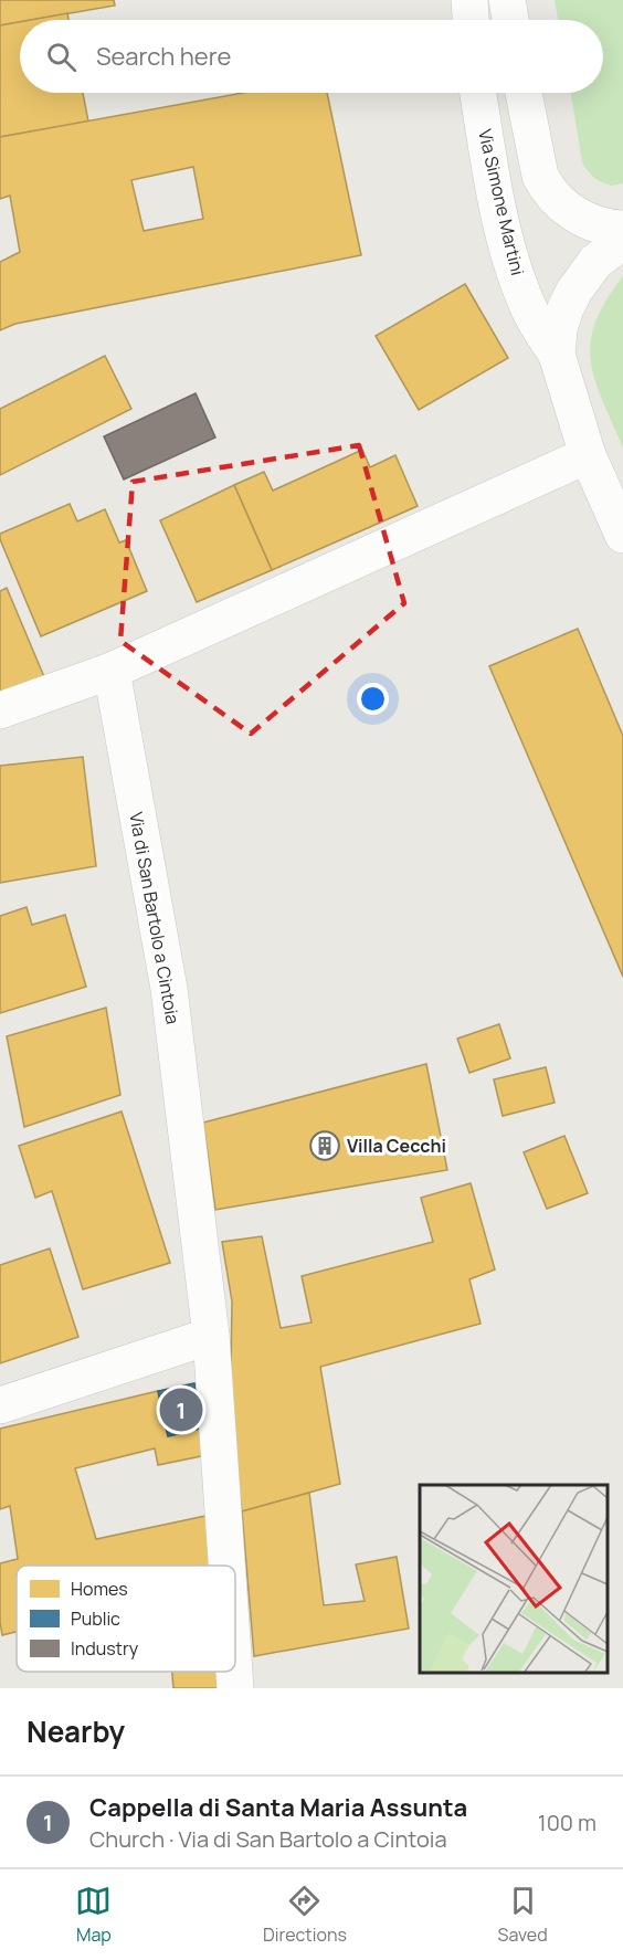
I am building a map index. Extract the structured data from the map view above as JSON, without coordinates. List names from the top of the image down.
{
  "streets": {
    "street": ["Via Simone Martini", "Via di San Bartolo a Cintoia"]
  },
  "places": {
    "building": ["Villa Cecchi"]
  },
  "legend": ["Homes", "Public", "Industry"],
  "page": {
    "search": "Search here",
    "pins": "1",
    "heading": "Nearby",
    "list": [
      {
        "mark": "1",
        "name": "Cappella di Santa Maria Assunta",
        "note": "Church · Via di San Bartolo a Cintoia",
        "value": "100 m"
      }
    ],
    "nav": ["Map", "Directions", "Saved"]
  }
}
